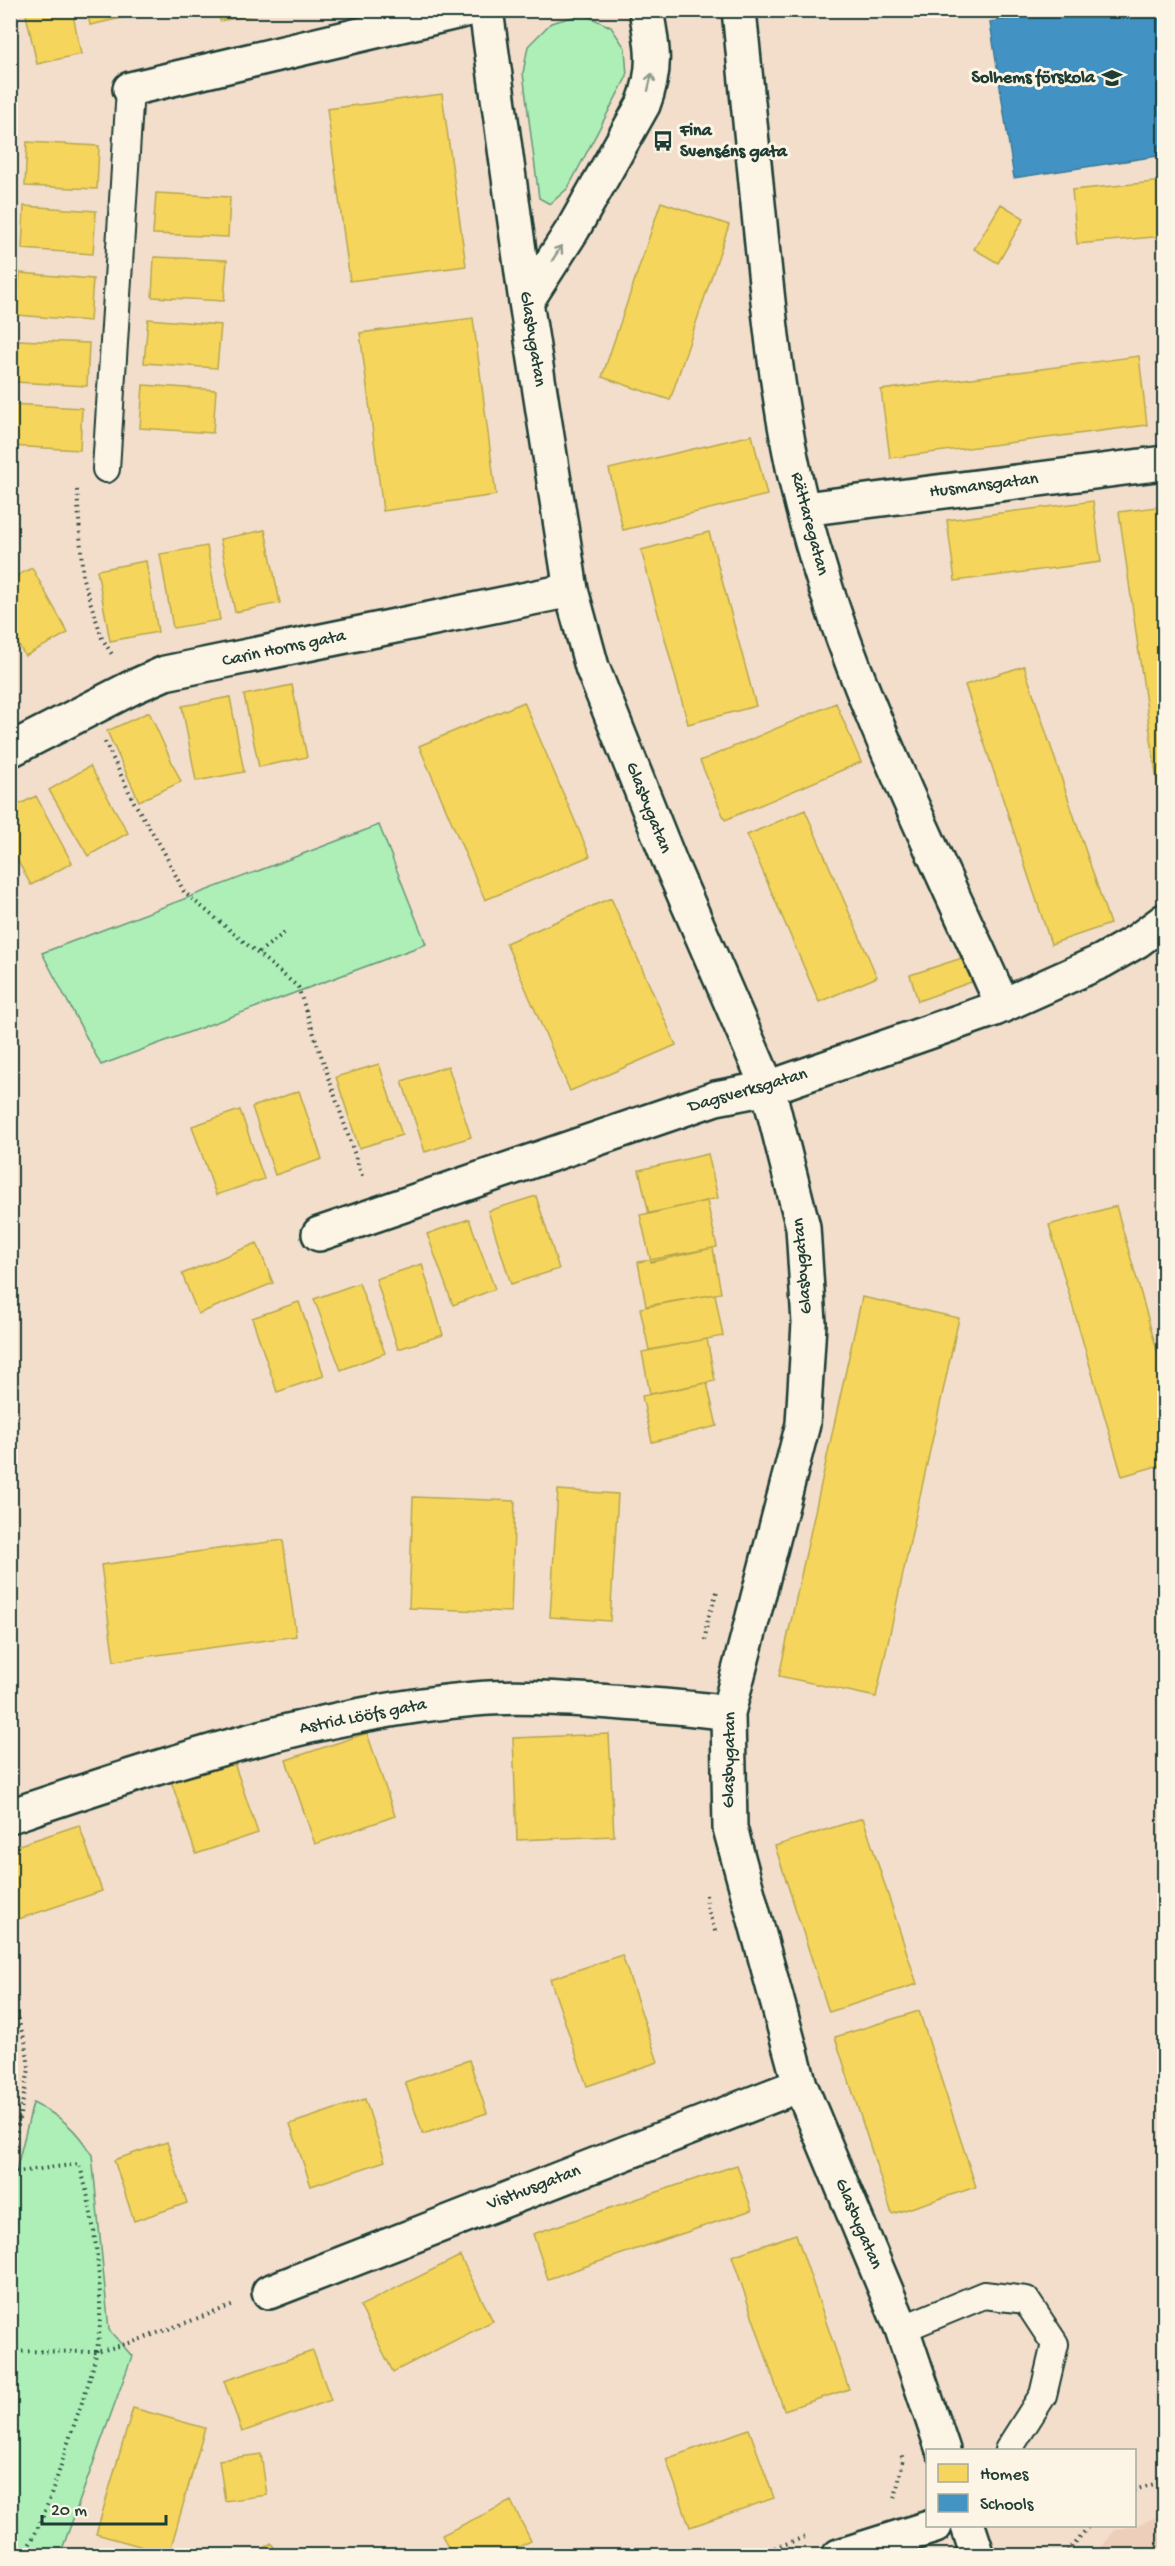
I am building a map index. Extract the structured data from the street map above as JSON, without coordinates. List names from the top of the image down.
{
  "streets": {
    "street": [
      "Glasbygatan",
      "Husmansgatan",
      "Rättaregatan",
      "Carin Horns gata",
      "Dagsverksgatan",
      "Astrid Lööfs gata",
      "Visthusgatan"
    ]
  },
  "crossings": [
    ["Glasbygatan", "Carin Horns gata"],
    ["Glasbygatan", "Dagsverksgatan"],
    ["Glasbygatan", "Astrid Lööfs gata"],
    ["Glasbygatan", "Visthusgatan"],
    ["Husmansgatan", "Rättaregatan"],
    ["Rättaregatan", "Dagsverksgatan"]
  ],
  "places": {
    "school or university": ["Solhems förskola"],
    "bus stop": ["Fina Svenséns gata"]
  },
  "legend": ["Homes", "Schools"],
  "scale_bar": "20 m"
}
